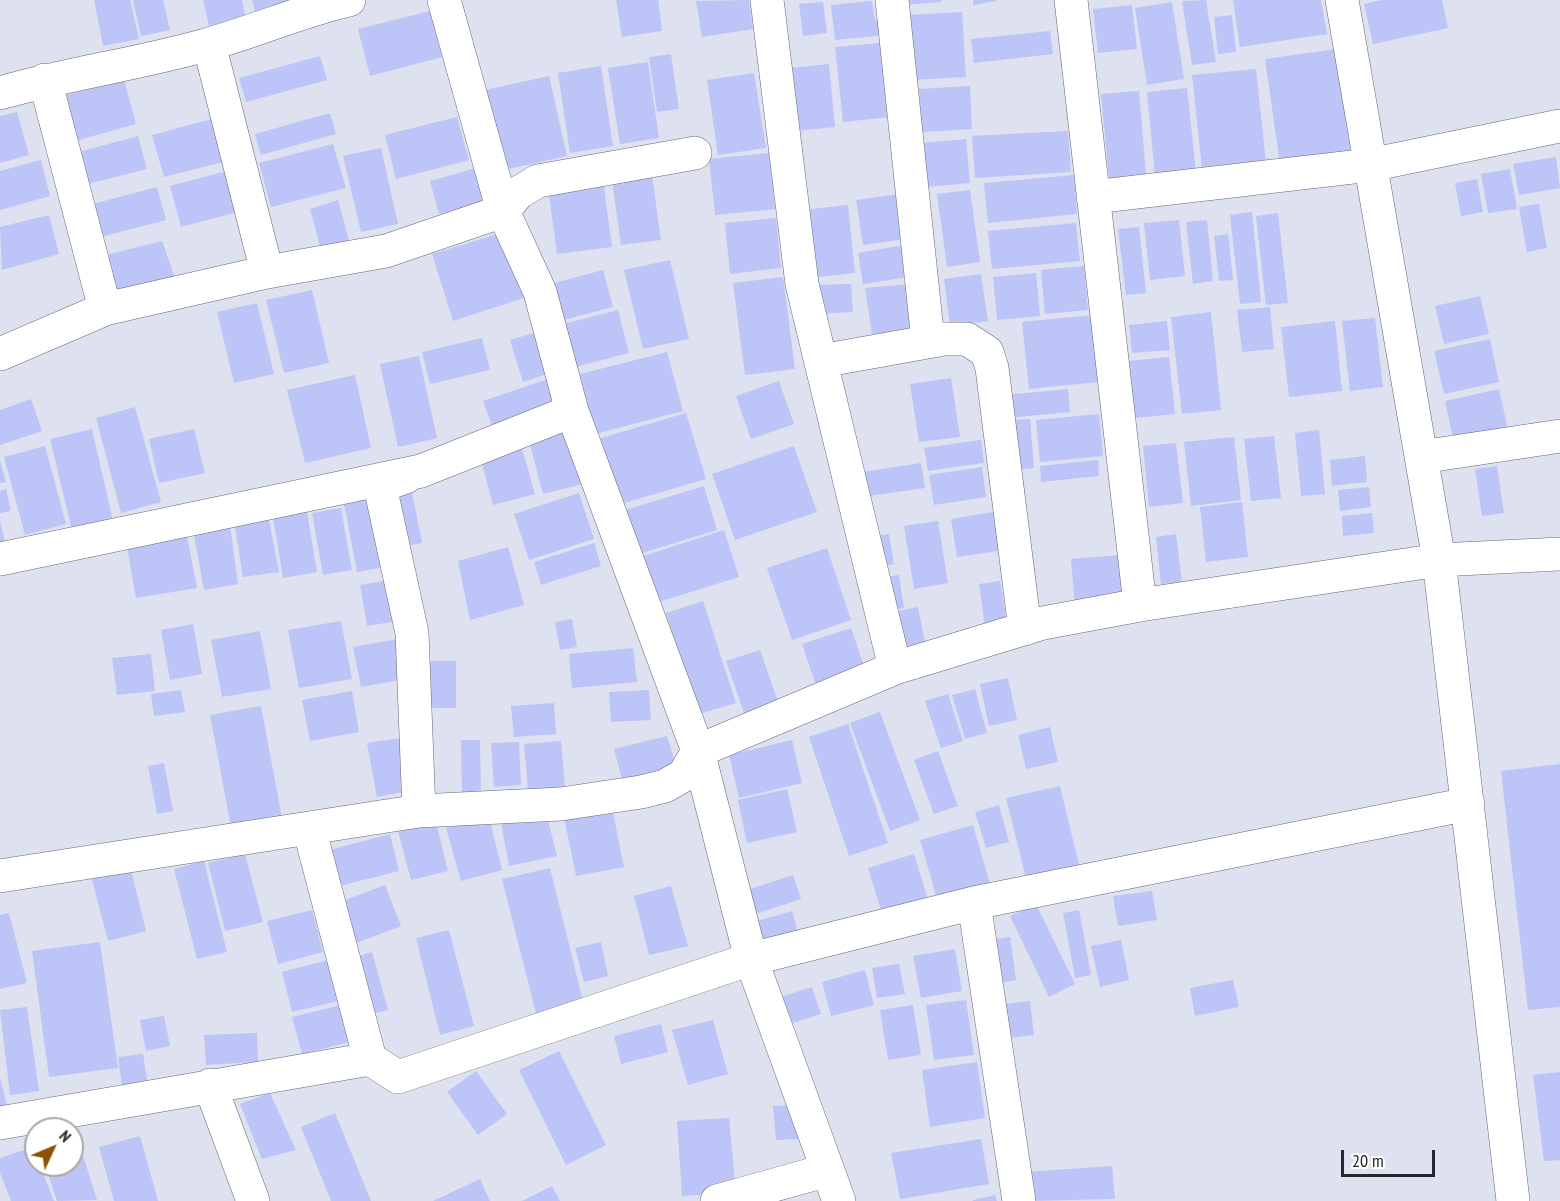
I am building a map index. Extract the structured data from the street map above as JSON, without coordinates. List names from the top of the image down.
{
  "scale_bar": "20 m",
  "north": "top right"
}
